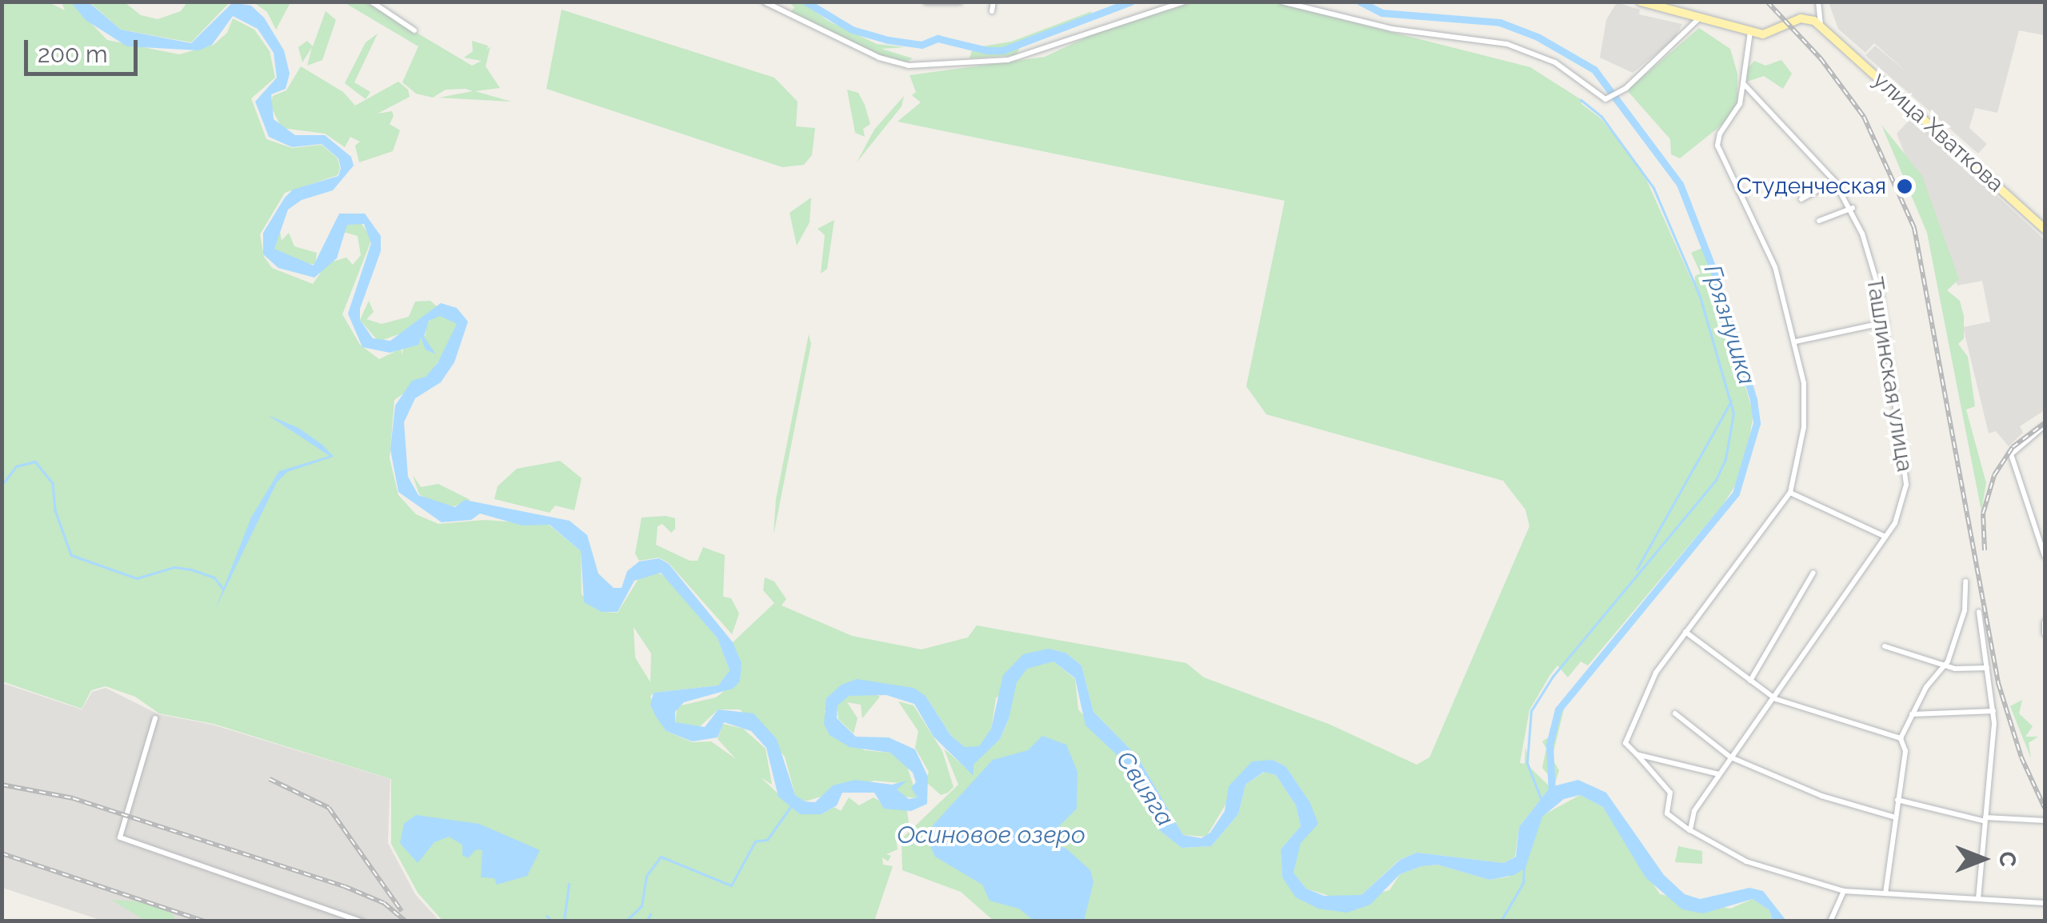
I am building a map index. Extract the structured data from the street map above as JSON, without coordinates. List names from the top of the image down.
{
  "streets": {
    "main road": ["улица Хваткова"],
    "street": ["Ташлинская улица"]
  },
  "water": ["Грязнушка", "Свияга", "Осиновое озеро"],
  "places": ["Студенческая"],
  "scale_bar": "200 m",
  "north": "right"
}
